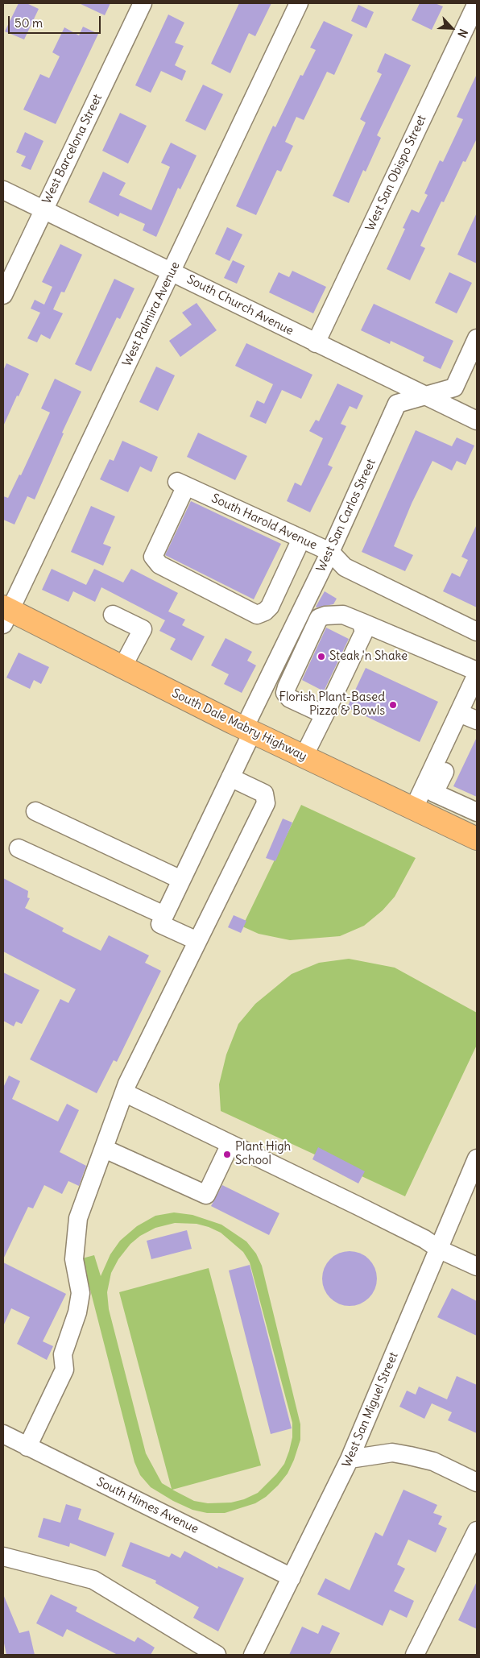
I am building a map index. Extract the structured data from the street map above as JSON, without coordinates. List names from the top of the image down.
{
  "streets": {
    "main road": ["South Dale Mabry Highway"],
    "street": [
      "West Barcelona Street",
      "West San Obispo Street",
      "South Church Avenue",
      "West Palmira Avenue",
      "West San Carlos Street",
      "South Harold Avenue",
      "West San Miguel Street",
      "South Himes Avenue"
    ]
  },
  "crossings": [
    ["West Barcelona Street", "South Church Avenue"],
    ["West San Obispo Street", "South Church Avenue"],
    ["South Church Avenue", "West Palmira Avenue"],
    ["South Church Avenue", "West San Carlos Street"],
    ["West Palmira Avenue", "South Dale Mabry Highway"],
    ["West San Carlos Street", "South Harold Avenue"],
    ["West San Carlos Street", "South Dale Mabry Highway"],
    ["West San Miguel Street", "South Himes Avenue"]
  ],
  "places": ["Steak 'n Shake", "Florish Plant-Based Pizza & Bowls", "Plant High School"],
  "scale_bar": "50 m",
  "north": "bottom right"
}
